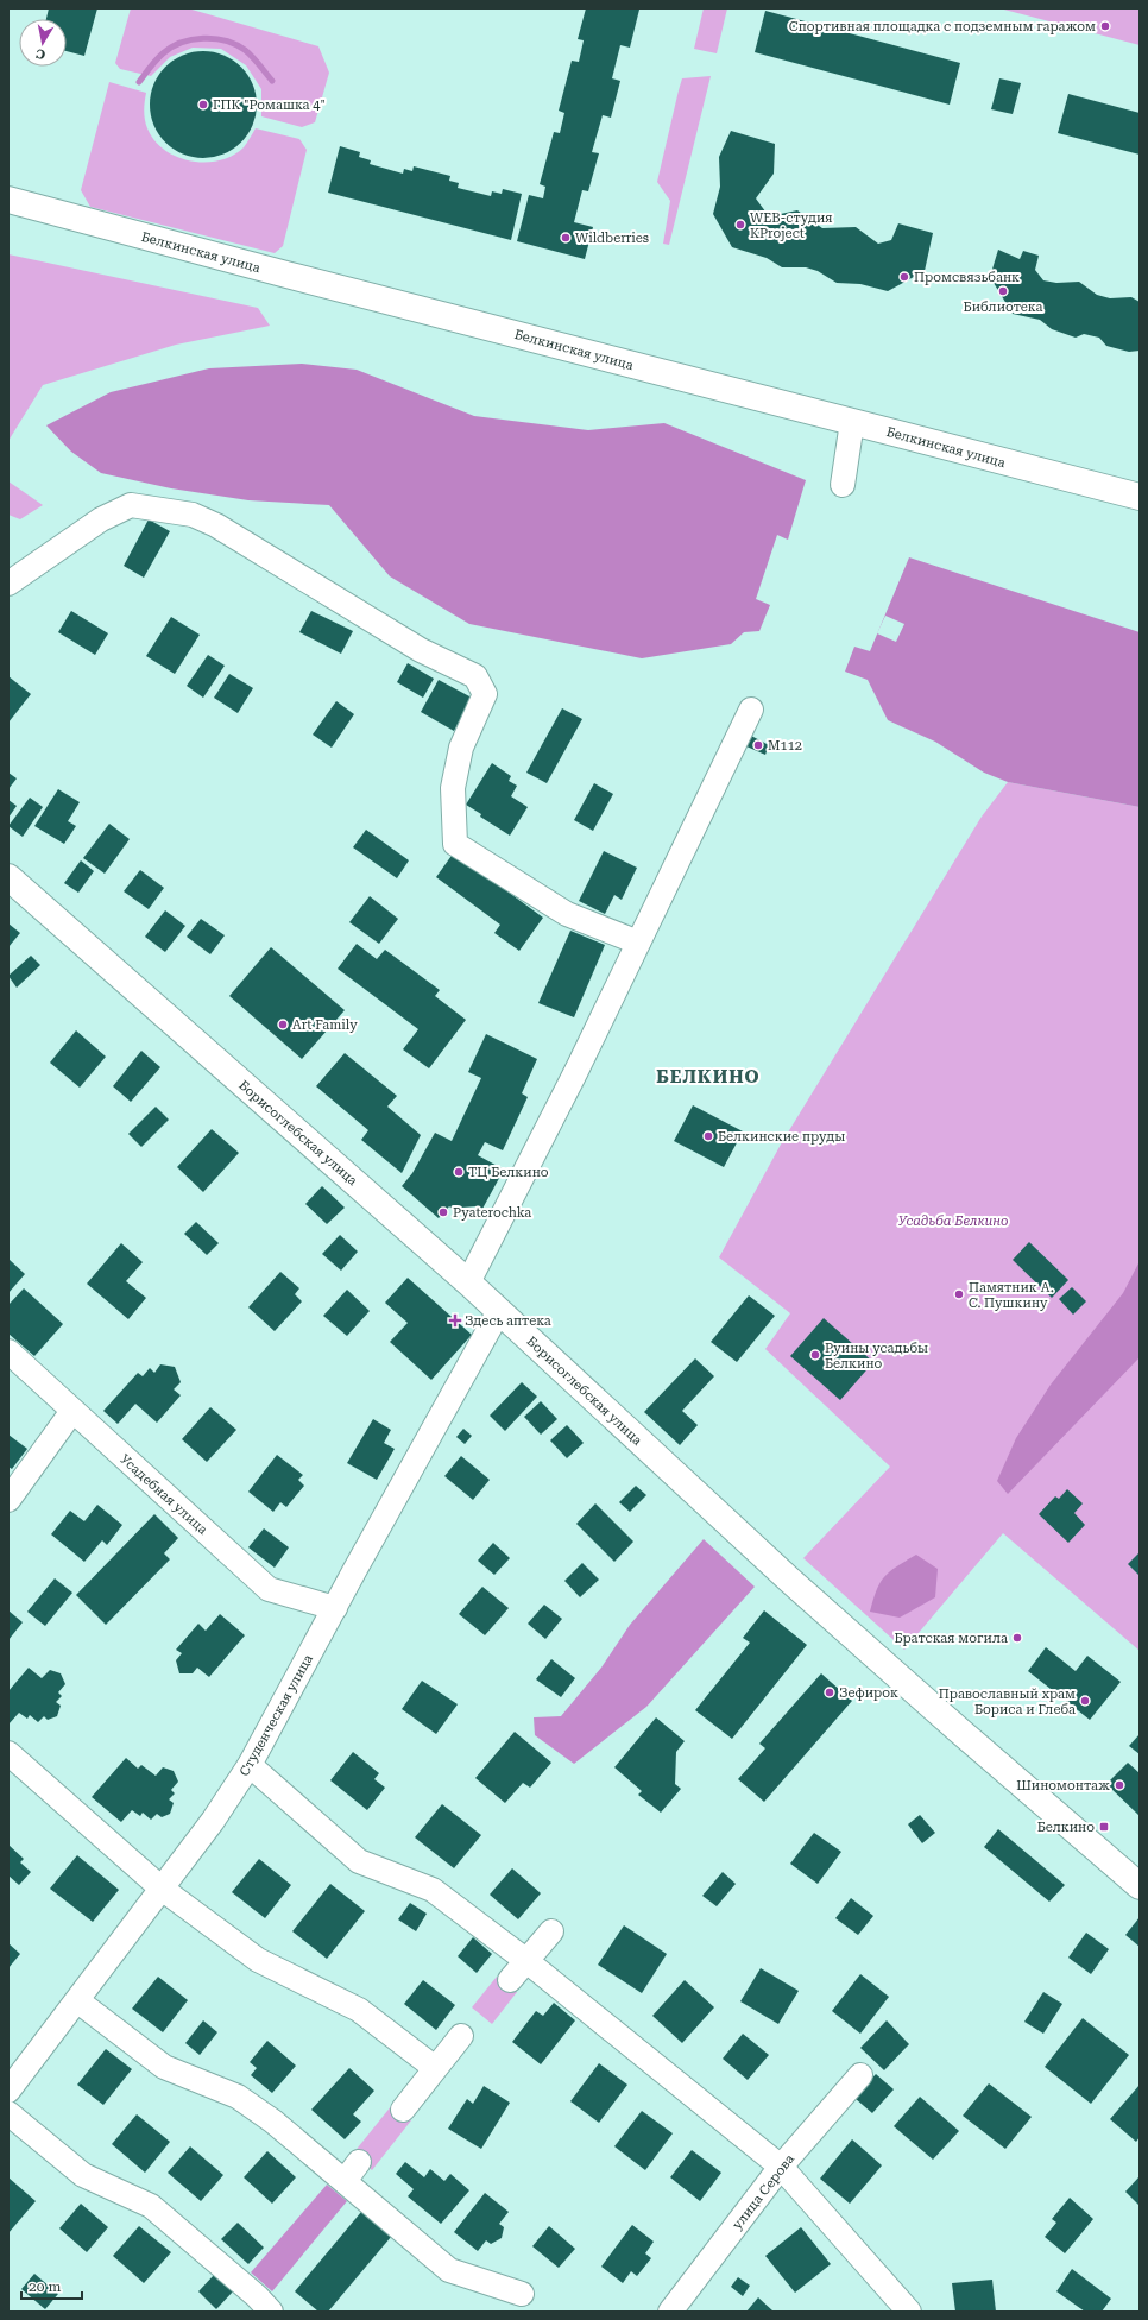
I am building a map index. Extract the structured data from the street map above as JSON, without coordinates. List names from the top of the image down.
{
  "streets": {
    "street": [
      "Белкинская улица",
      "Борисоглебская улица",
      "Усадебная улица",
      "Студенческая улица",
      "улица Серова"
    ]
  },
  "crossings": [
    ["Борисоглебская улица", "Студенческая улица"],
    ["Усадебная улица", "Студенческая улица"]
  ],
  "districts": ["БЕЛКИНО"],
  "parks": ["Усадьба Белкино"],
  "places": {
    "other": [
      "Спортивная площадка с подземным гаражом",
      "ГПК \"Ромашка 4\"",
      "WEB-студия KProject",
      "Wildberries",
      "Промсвязьбанк",
      "Библиотека",
      "M112",
      "Art Family",
      "Белкинские пруды",
      "ТЦ Белкино",
      "Pyaterochka",
      "Памятник А. С. Пушкину",
      "Руины усадьбы Белкино",
      "Братская могила",
      "Зефирок",
      "Православный храм Бориса и Глеба",
      "Шиномонтаж"
    ],
    "health": ["Здесь аптека"],
    "transit": ["Белкино"]
  },
  "scale_bar": "20 m",
  "north": "bottom"
}
